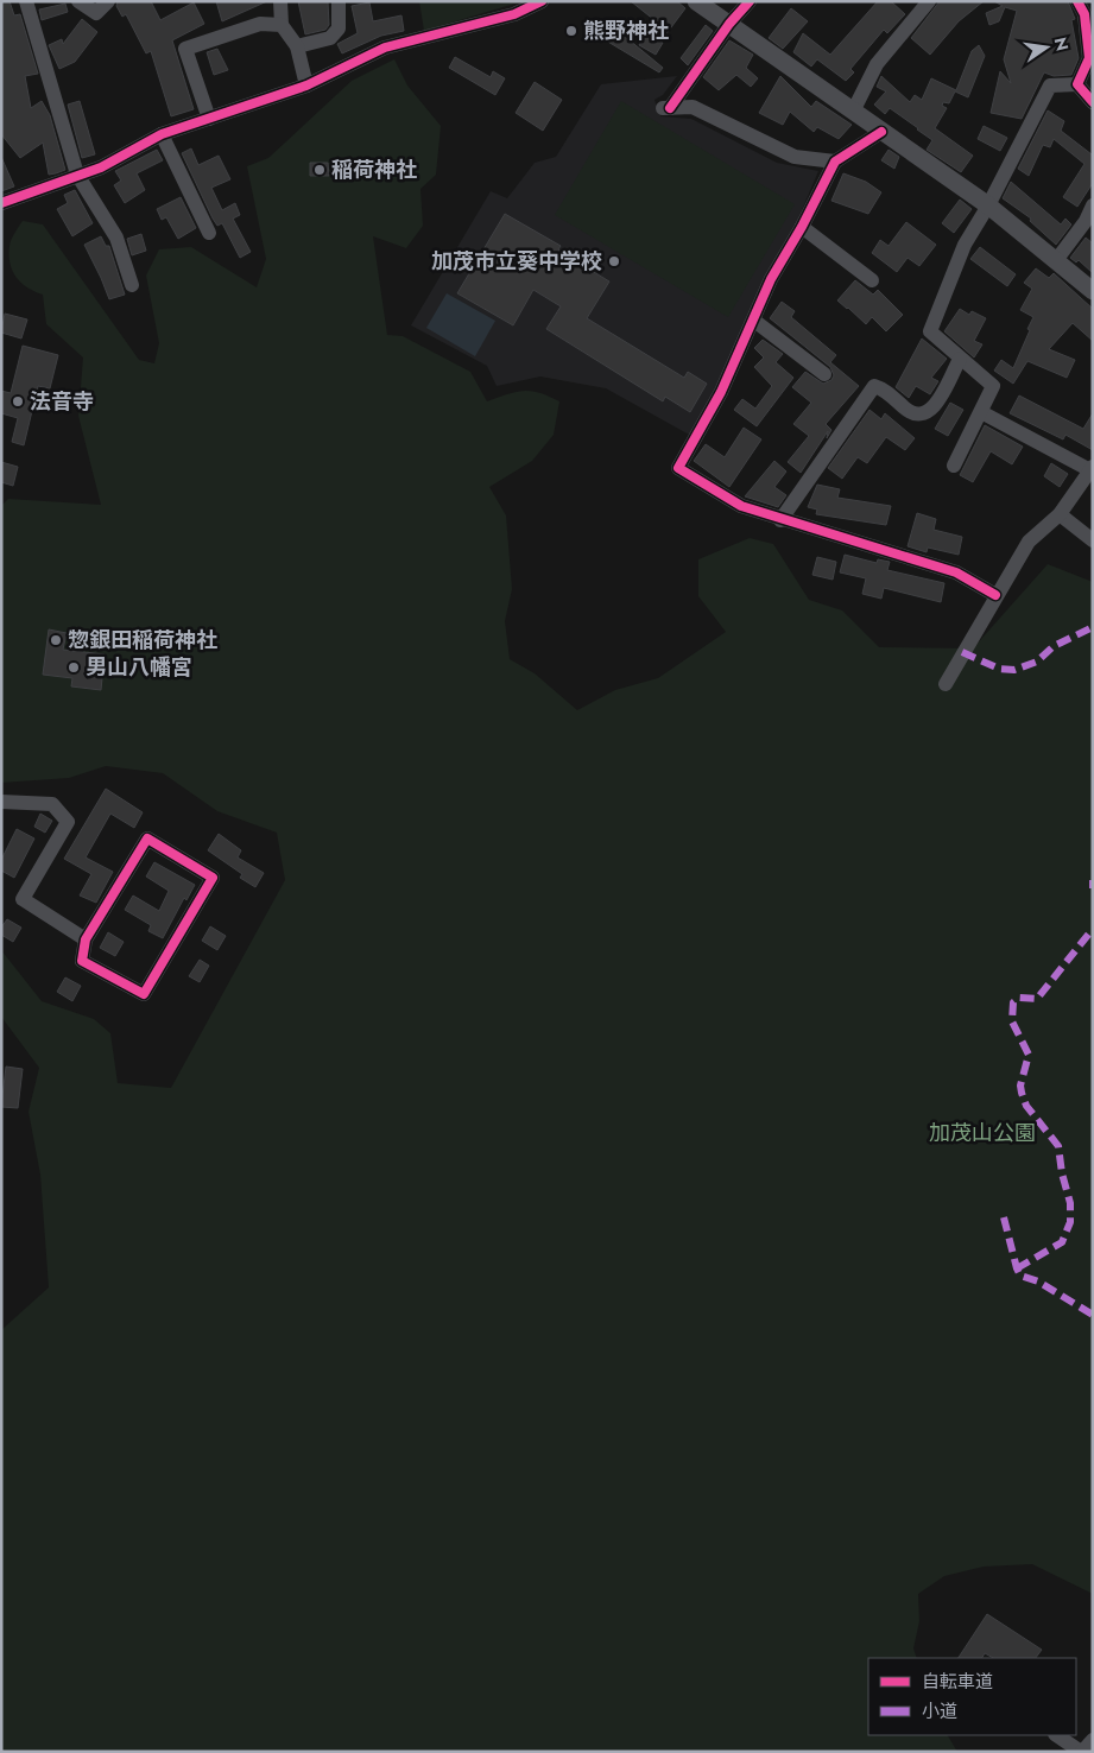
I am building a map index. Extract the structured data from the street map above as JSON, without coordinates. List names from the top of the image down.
{
  "parks": ["加茂山公園"],
  "places": [
    "熊野神社",
    "稲荷神社",
    "加茂市立葵中学校",
    "法音寺",
    "惣銀田稲荷神社",
    "男山八幡宮"
  ],
  "legend": ["自転車道", "小道"],
  "north": "right"
}
